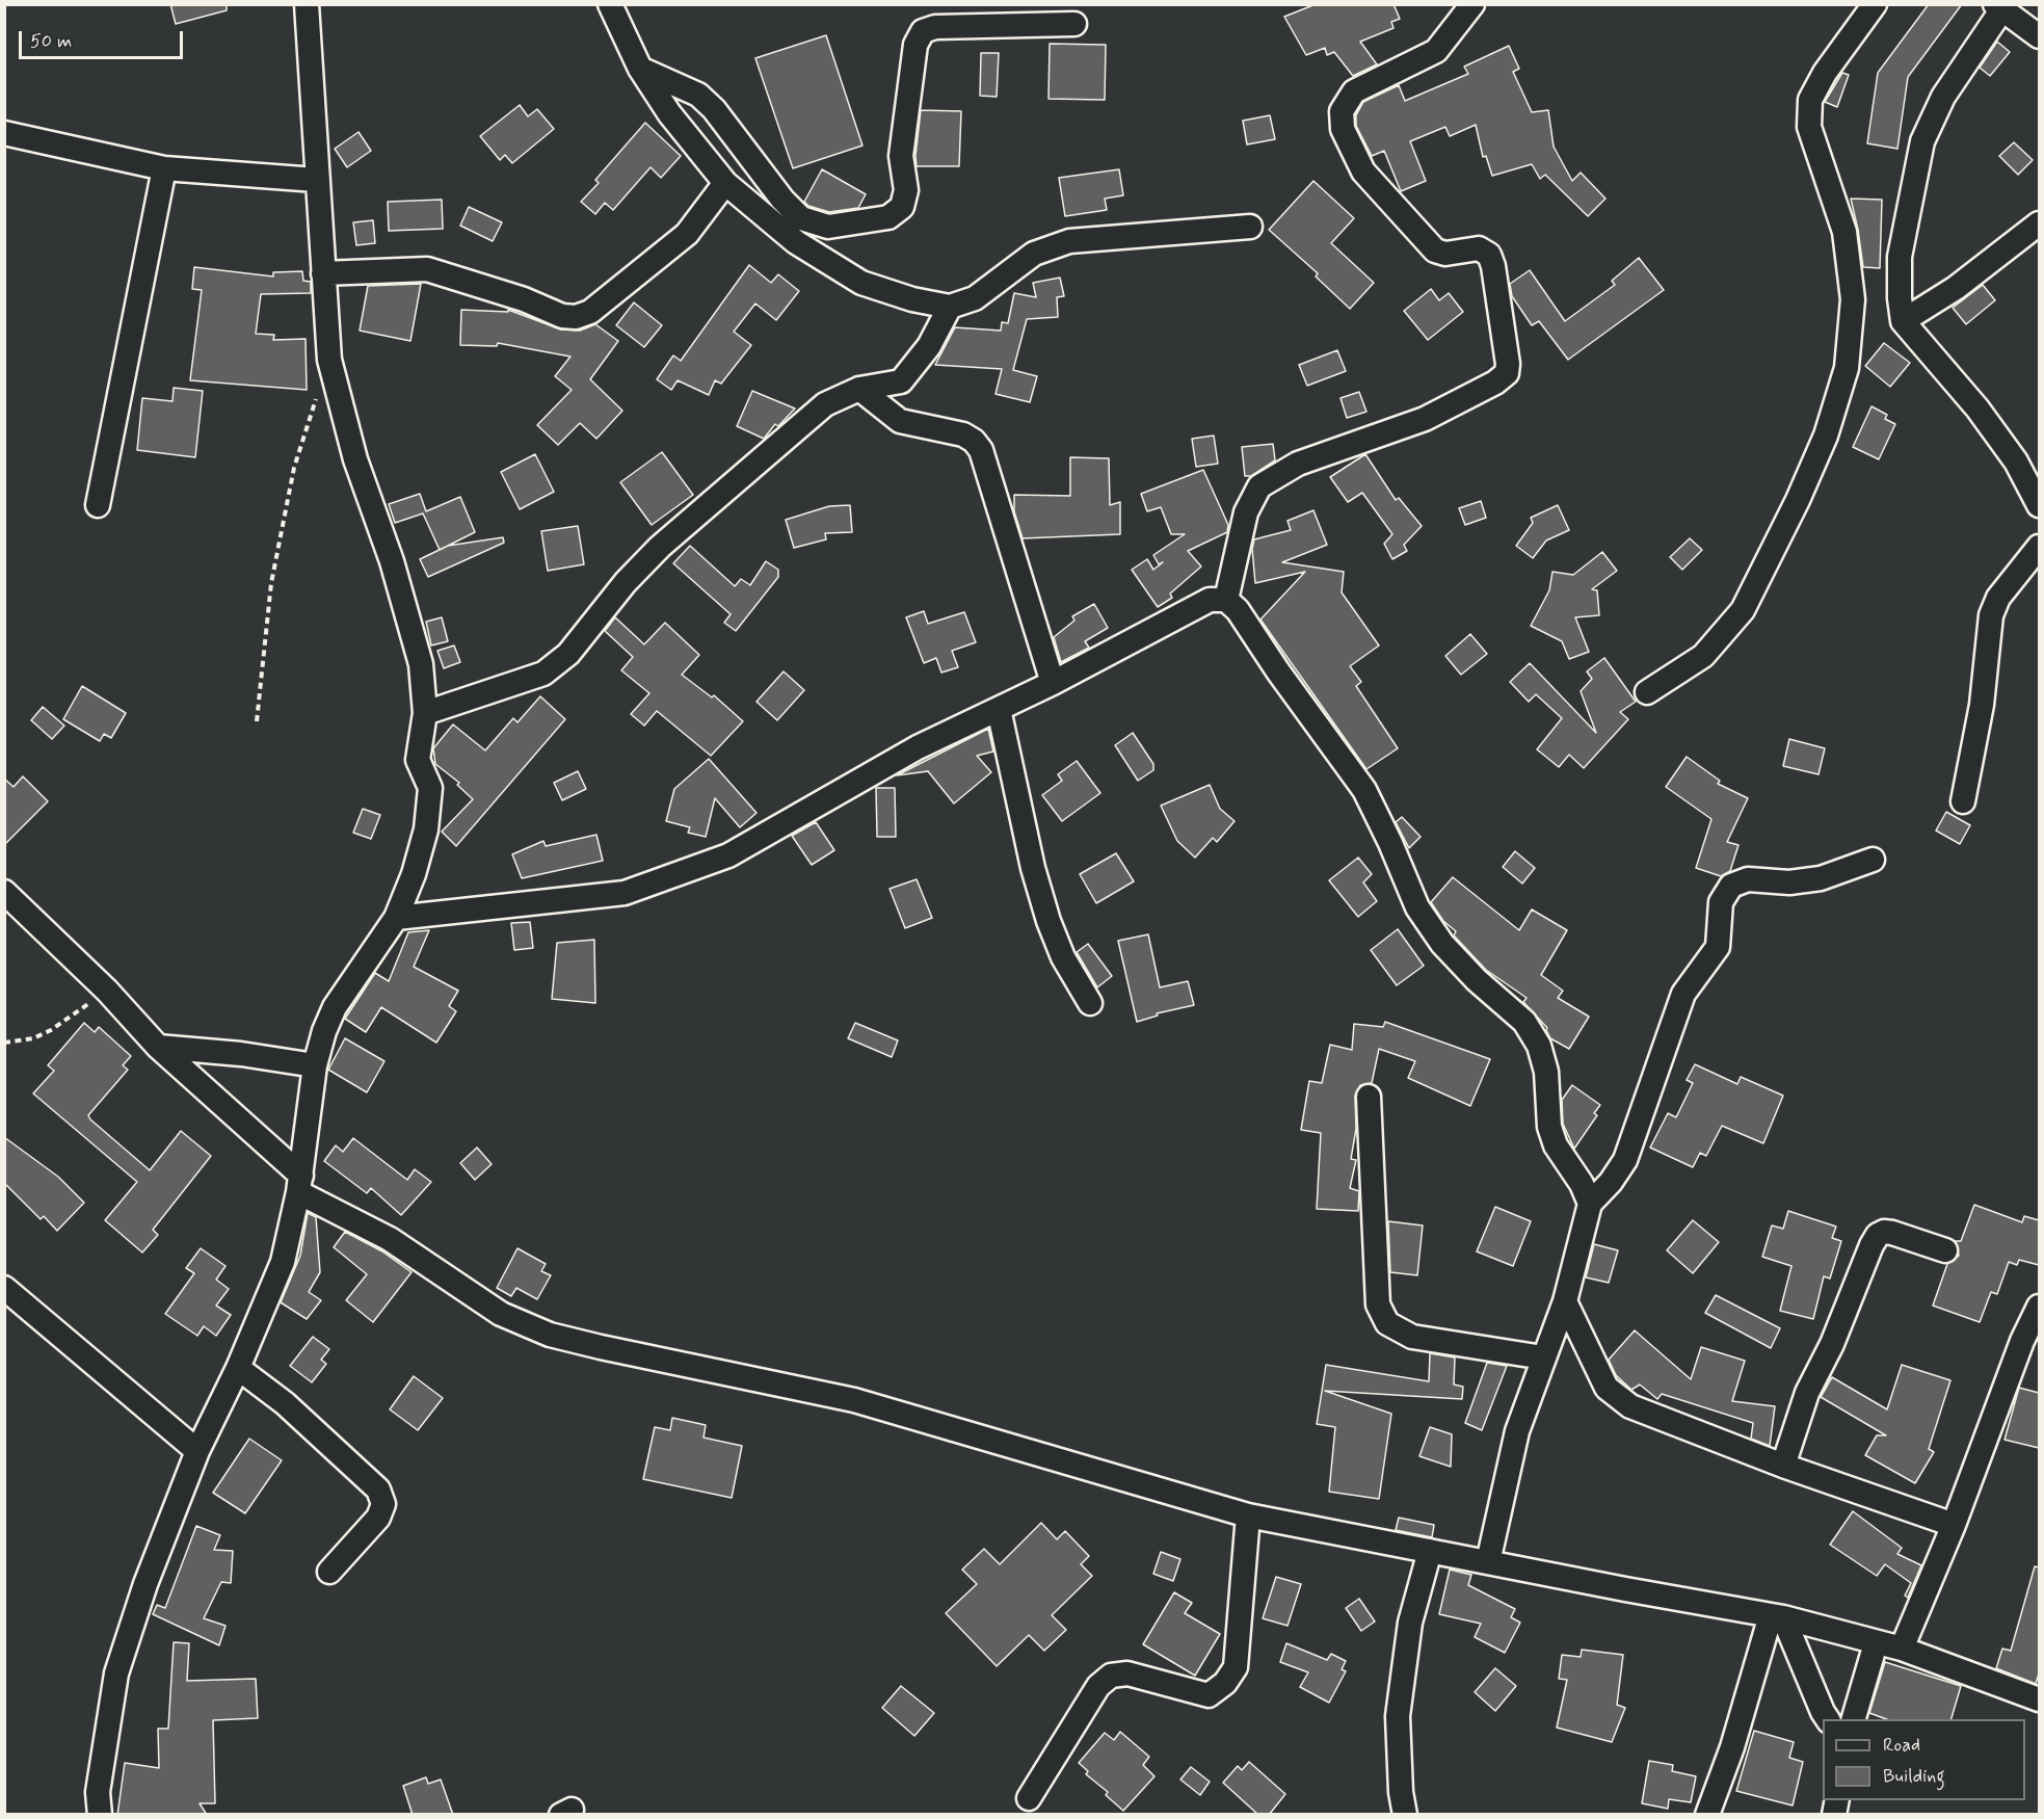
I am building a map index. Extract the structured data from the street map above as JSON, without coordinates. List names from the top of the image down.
{
  "legend": ["Road", "Building"],
  "scale_bar": "50 m"
}
